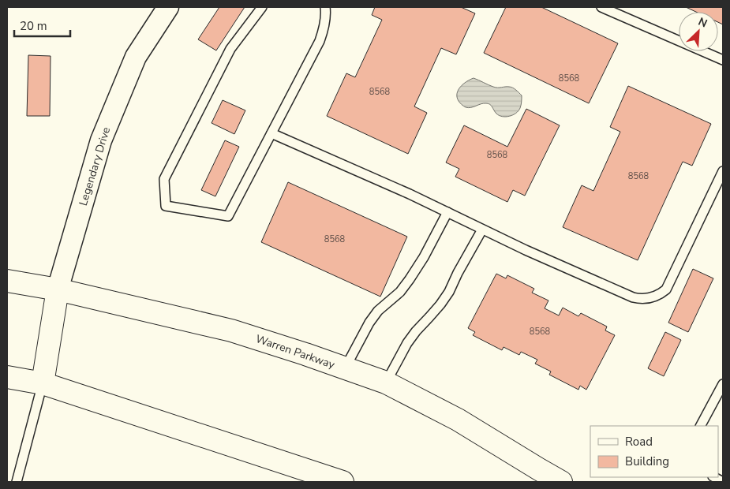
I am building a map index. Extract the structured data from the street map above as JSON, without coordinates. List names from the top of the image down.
{
  "streets": {
    "main road": ["Warren Parkway"],
    "street": ["Legendary Drive"]
  },
  "crossings": [
    ["Legendary Drive", "Warren Parkway"]
  ],
  "house_numbers": [
    "8568",
    "8568",
    "8568",
    "8568",
    "8568",
    "8568"
  ],
  "legend": ["Road", "Building"],
  "scale_bar": "20 m",
  "north": "top right"
}
